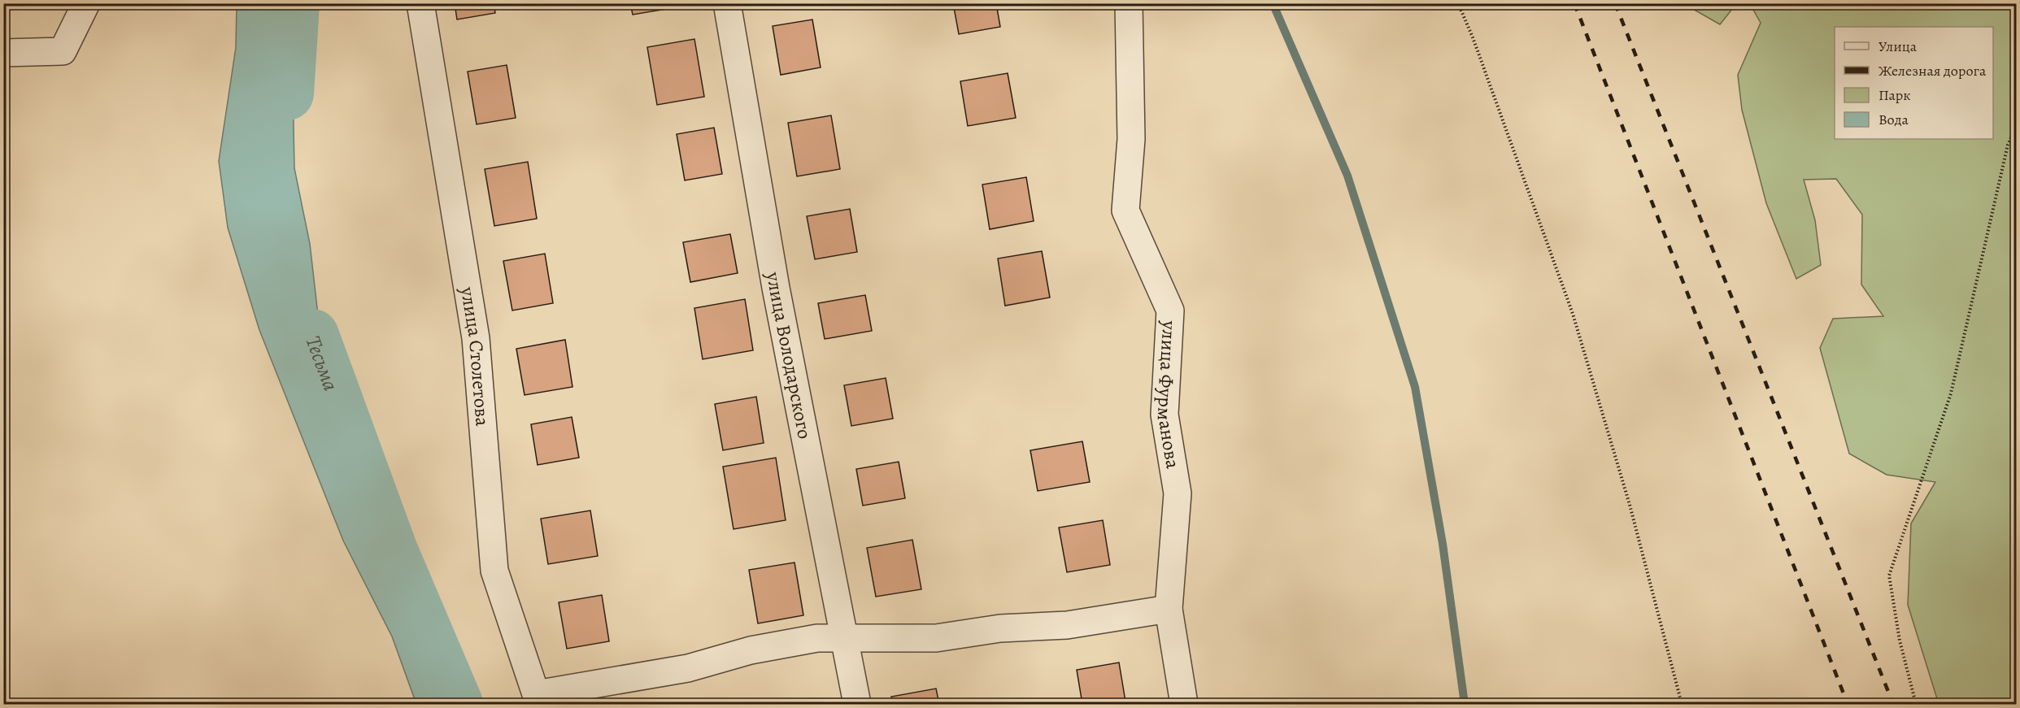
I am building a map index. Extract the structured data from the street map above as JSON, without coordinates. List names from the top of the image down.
{
  "streets": {
    "street": ["улица Володарского", "улица Столетова", "улица Фурманова"]
  },
  "water": ["Тесьма"],
  "legend": [
    "Улица",
    "Железная дорога",
    "Парк",
    "Вода"
  ]
}
